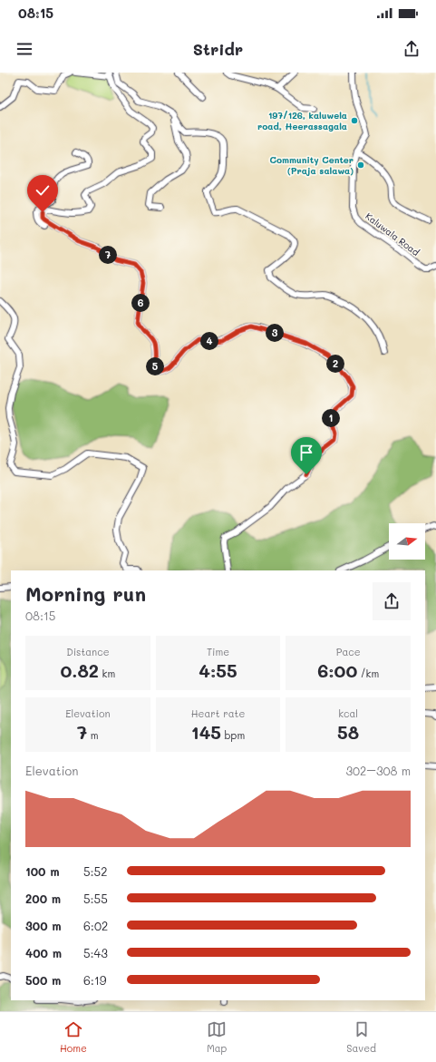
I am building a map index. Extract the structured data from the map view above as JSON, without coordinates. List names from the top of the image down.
{
  "streets": {
    "street": ["Kaluwala Road"]
  },
  "places": ["197/126, kaluwela road, Heerassagala", "Community Center (Praja salawa)"],
  "north": "right",
  "page": {
    "status": "08:15",
    "header": "Stridr",
    "pins": [
      "7",
      "6",
      "3",
      "4",
      "2",
      "5",
      "1"
    ],
    "heading": ["Morning run", "08:15"],
    "stats": [
      ["Distance", "0.82 km"],
      ["Time", "4:55"],
      ["Pace", "6:00 /km"],
      ["Elevation", "7 m"],
      ["Heart rate", "145 bpm"],
      ["kcal", "58"]
    ],
    "chart": ["Elevation", "302–308 m"],
    "list": [
      {
        "name": "100 m",
        "note": "5:52"
      },
      {
        "name": "200 m",
        "note": "5:55"
      },
      {
        "name": "300 m",
        "note": "6:02"
      },
      {
        "name": "400 m",
        "note": "5:43"
      },
      {
        "name": "500 m",
        "note": "6:19"
      }
    ],
    "tabs": ["Home", "Map", "Saved"]
  }
}
